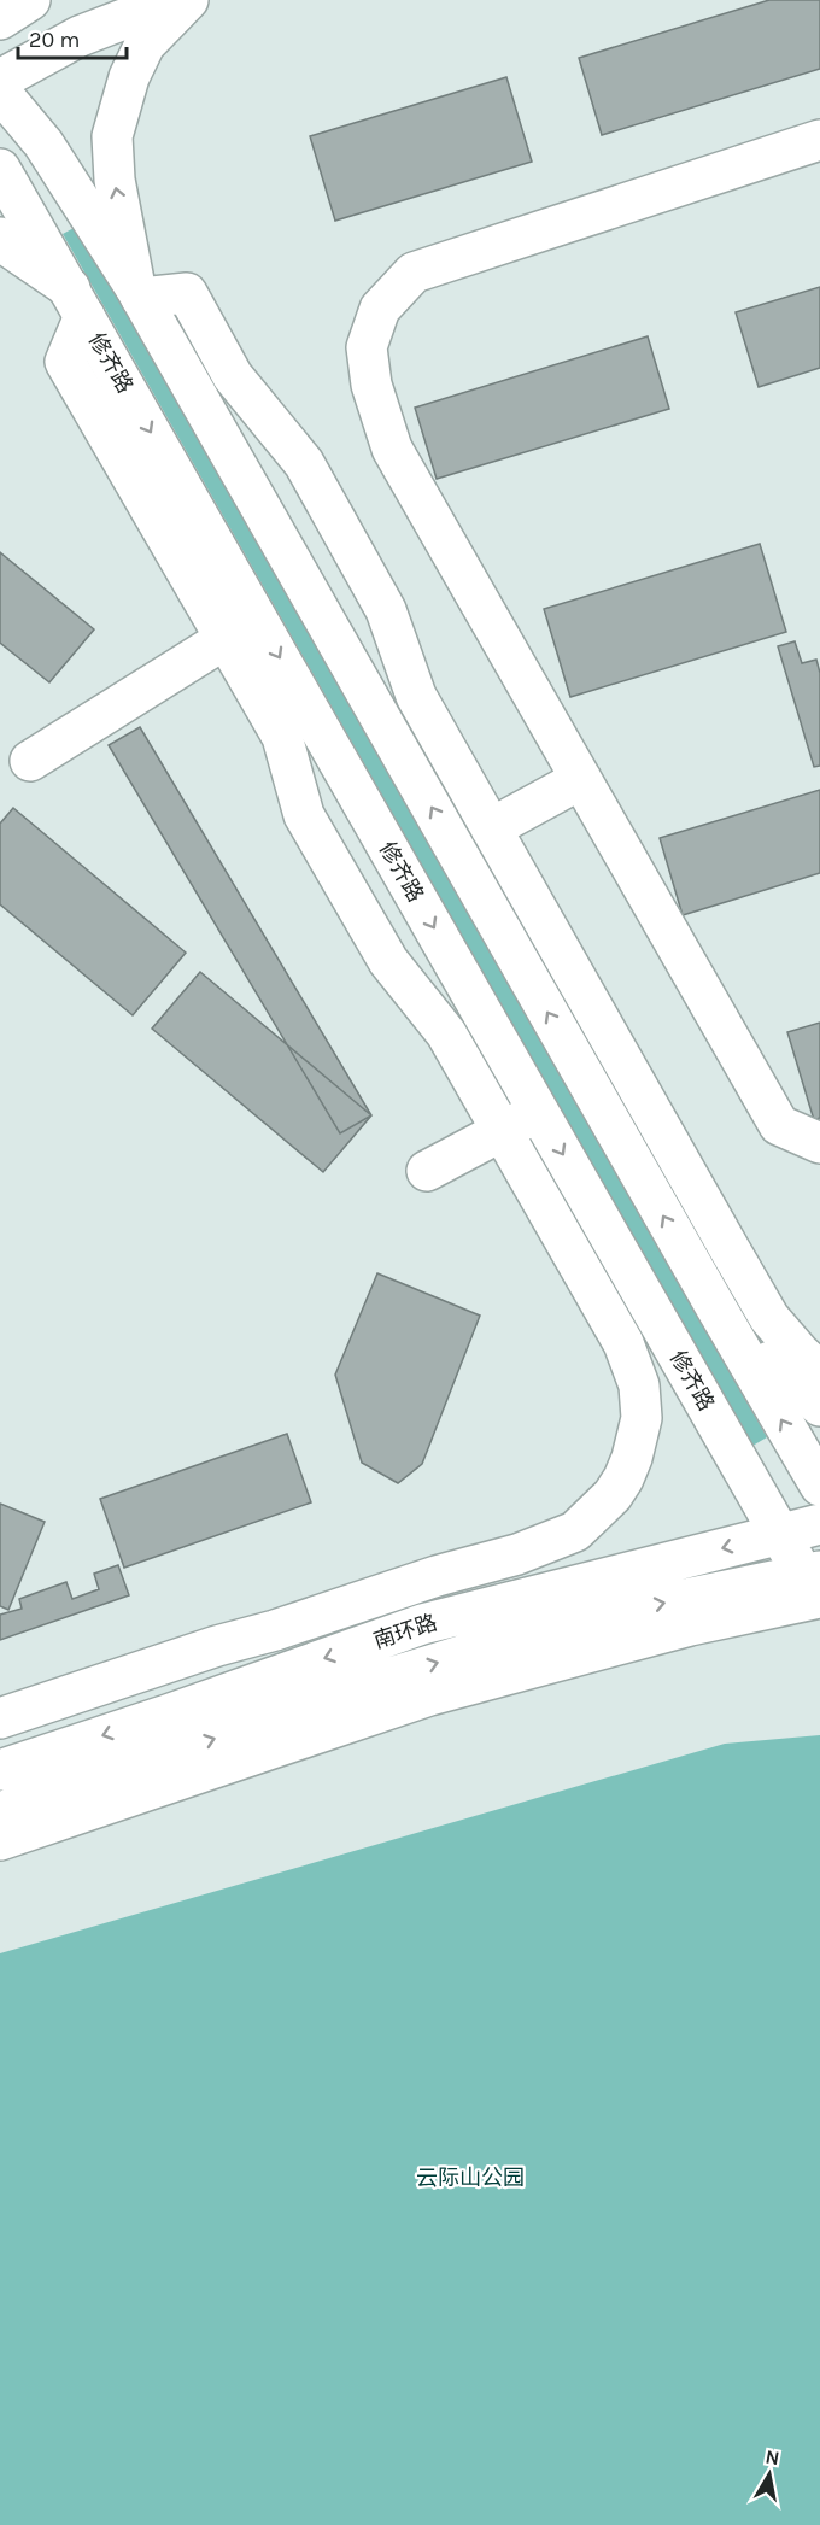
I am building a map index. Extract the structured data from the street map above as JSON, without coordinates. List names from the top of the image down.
{
  "streets": {
    "street": ["修齐路", "南环路"]
  },
  "crossings": [
    ["修齐路", "南环路"]
  ],
  "parks": ["云际山公园"],
  "scale_bar": "20 m",
  "north": "top"
}
